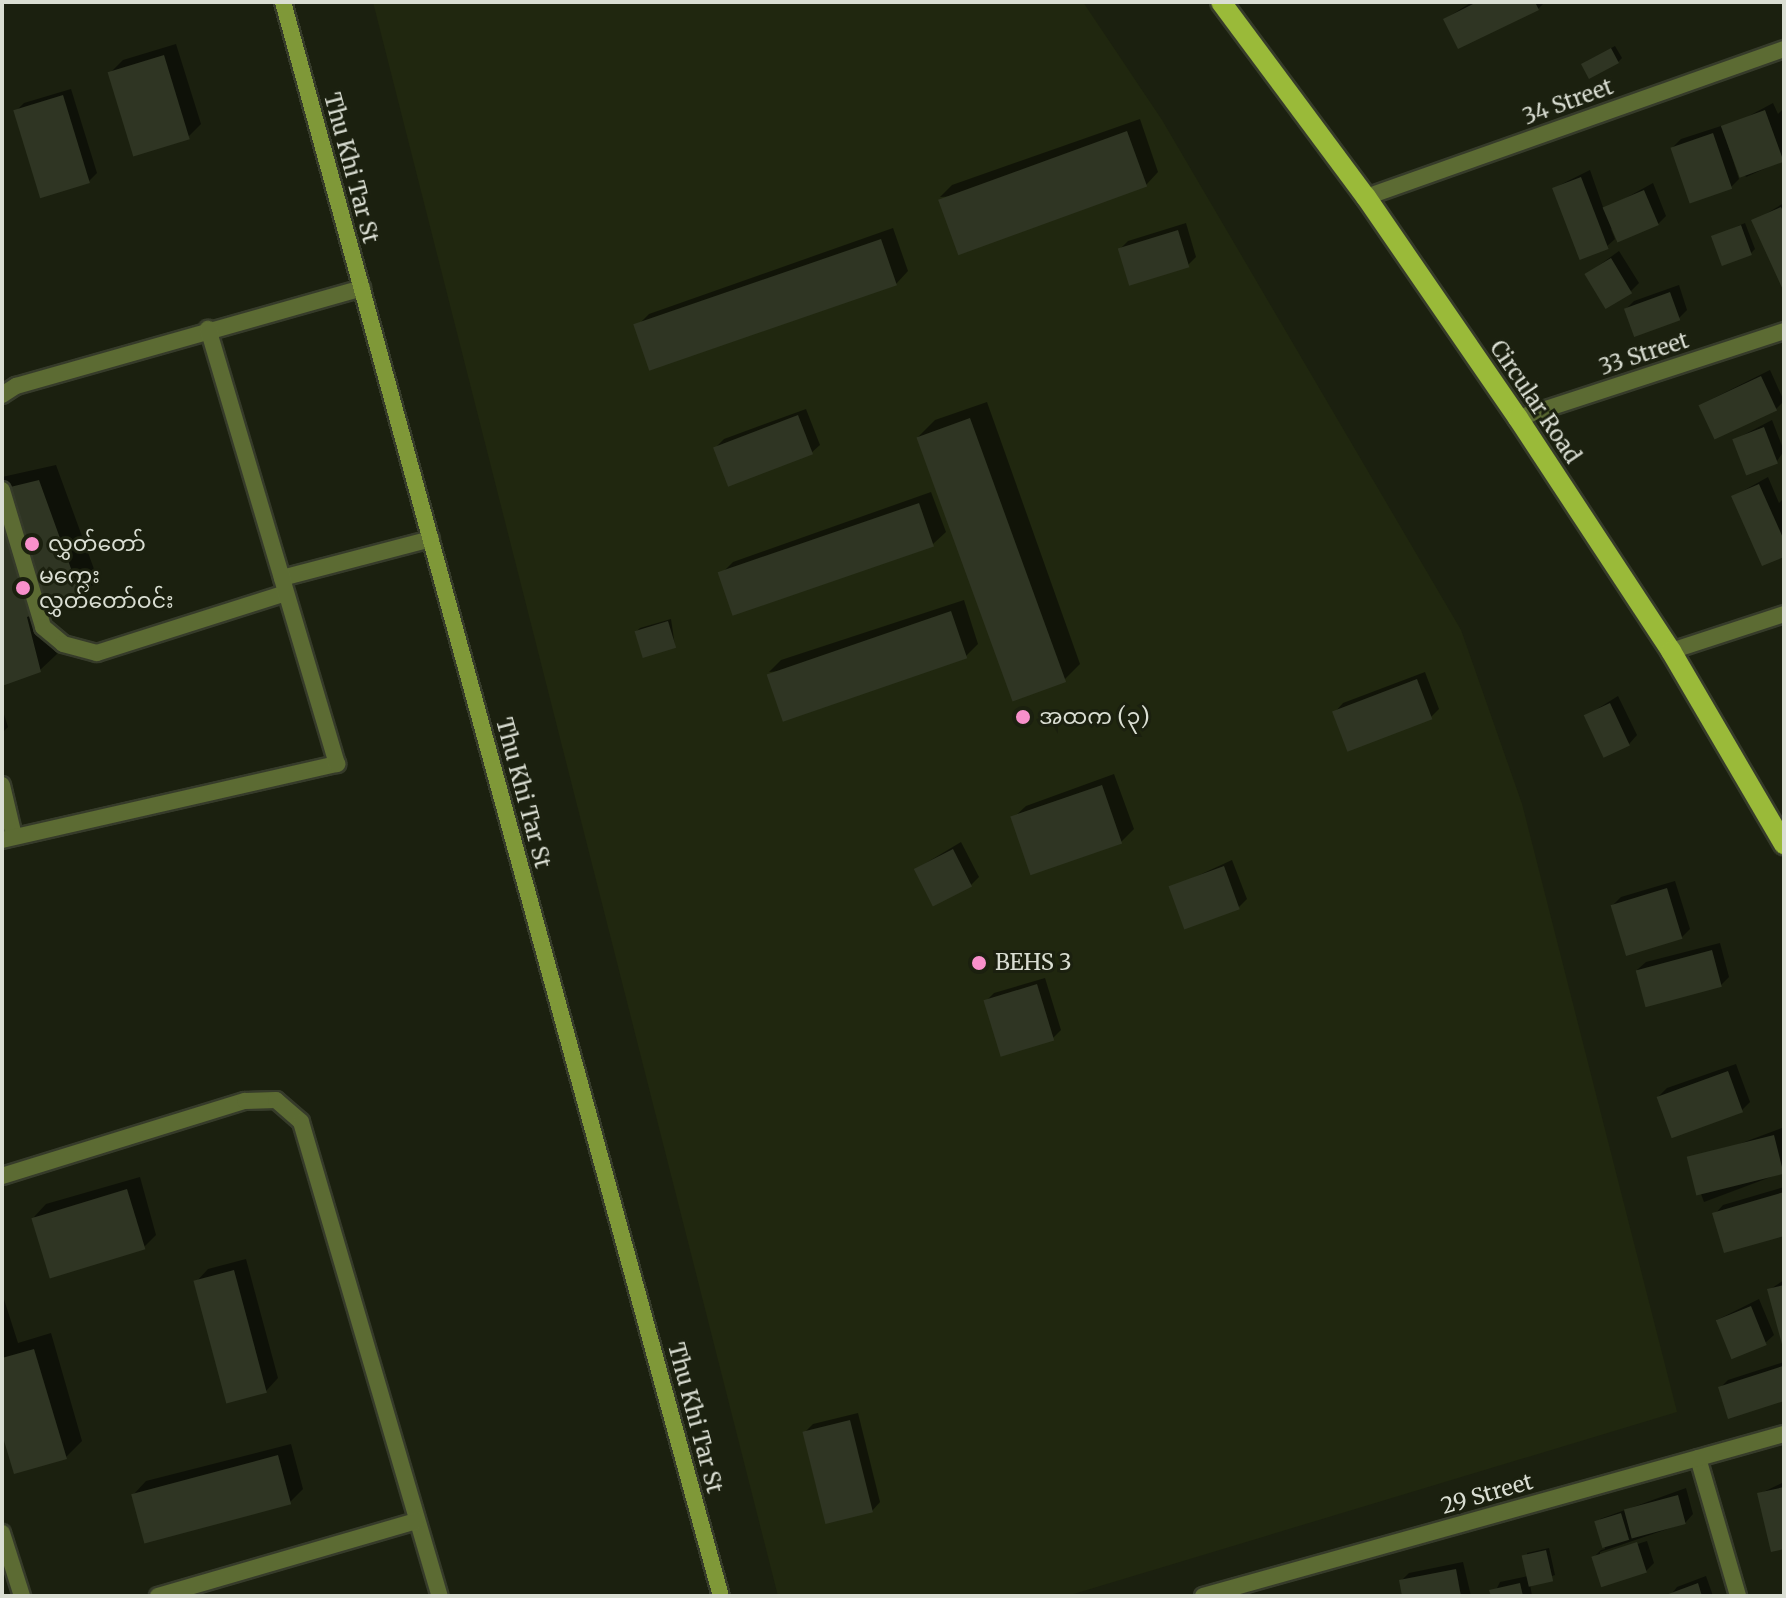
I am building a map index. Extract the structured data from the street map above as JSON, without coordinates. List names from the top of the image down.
{
  "streets": {
    "main road": ["Circular Road"],
    "street": [
      "34 Street",
      "Thu Khi Tar St",
      "33 Street",
      "29 Street"
    ]
  },
  "crossings": [
    ["34 Street", "Circular Road"],
    ["33 Street", "Circular Road"]
  ],
  "places": [
    "လွှတ်တော်",
    "မကွေး လွှတ်တော်ဝင်း",
    "အထက (၃)",
    "BEHS 3"
  ]
}
